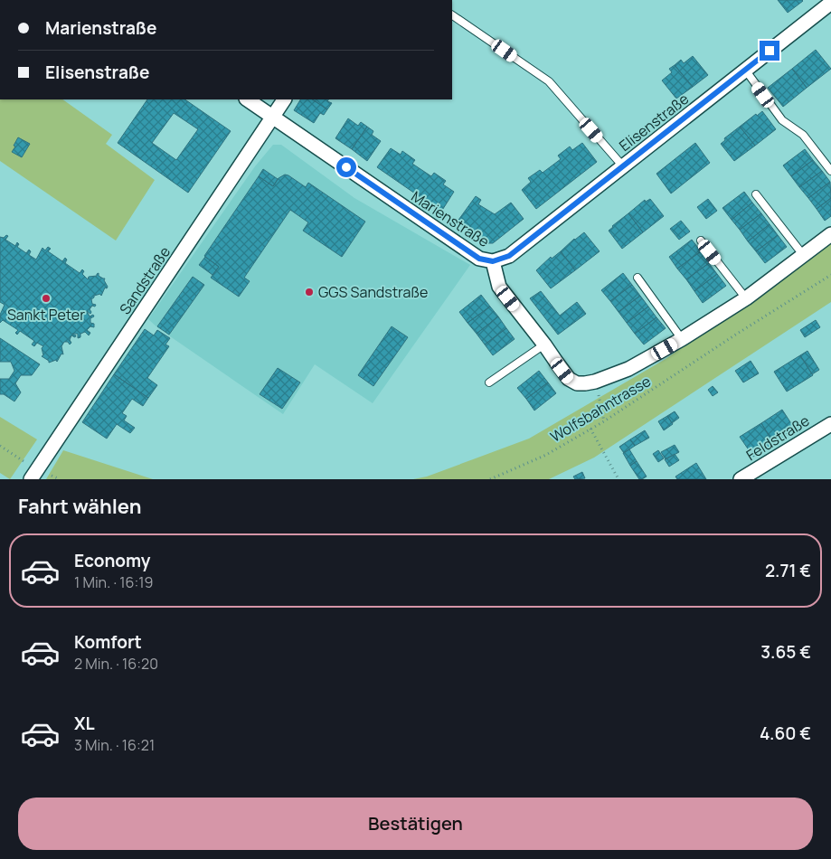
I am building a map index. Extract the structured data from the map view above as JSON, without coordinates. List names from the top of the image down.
{
  "streets": {
    "street": [
      "Elisenstraße",
      "Marienstraße",
      "Sandstraße",
      "Feldstraße"
    ],
    "path": ["Wolfsbahntrasse"]
  },
  "crossings": [
    ["Elisenstraße", "Marienstraße"],
    ["Marienstraße", "Sandstraße"]
  ],
  "places": ["GGS Sandstraße", "Sankt Peter"],
  "page": {
    "banner": ["Marienstraße", "Elisenstraße"],
    "heading": "Fahrt wählen",
    "list": [
      {
        "name": "Economy",
        "note": "1 Min. · 16:19",
        "value": "2.71 €"
      },
      {
        "name": "Komfort",
        "note": "2 Min. · 16:20",
        "value": "3.65 €"
      },
      {
        "name": "XL",
        "note": "3 Min. · 16:21",
        "value": "4.60 €"
      }
    ],
    "buttons": "Bestätigen"
  }
}
